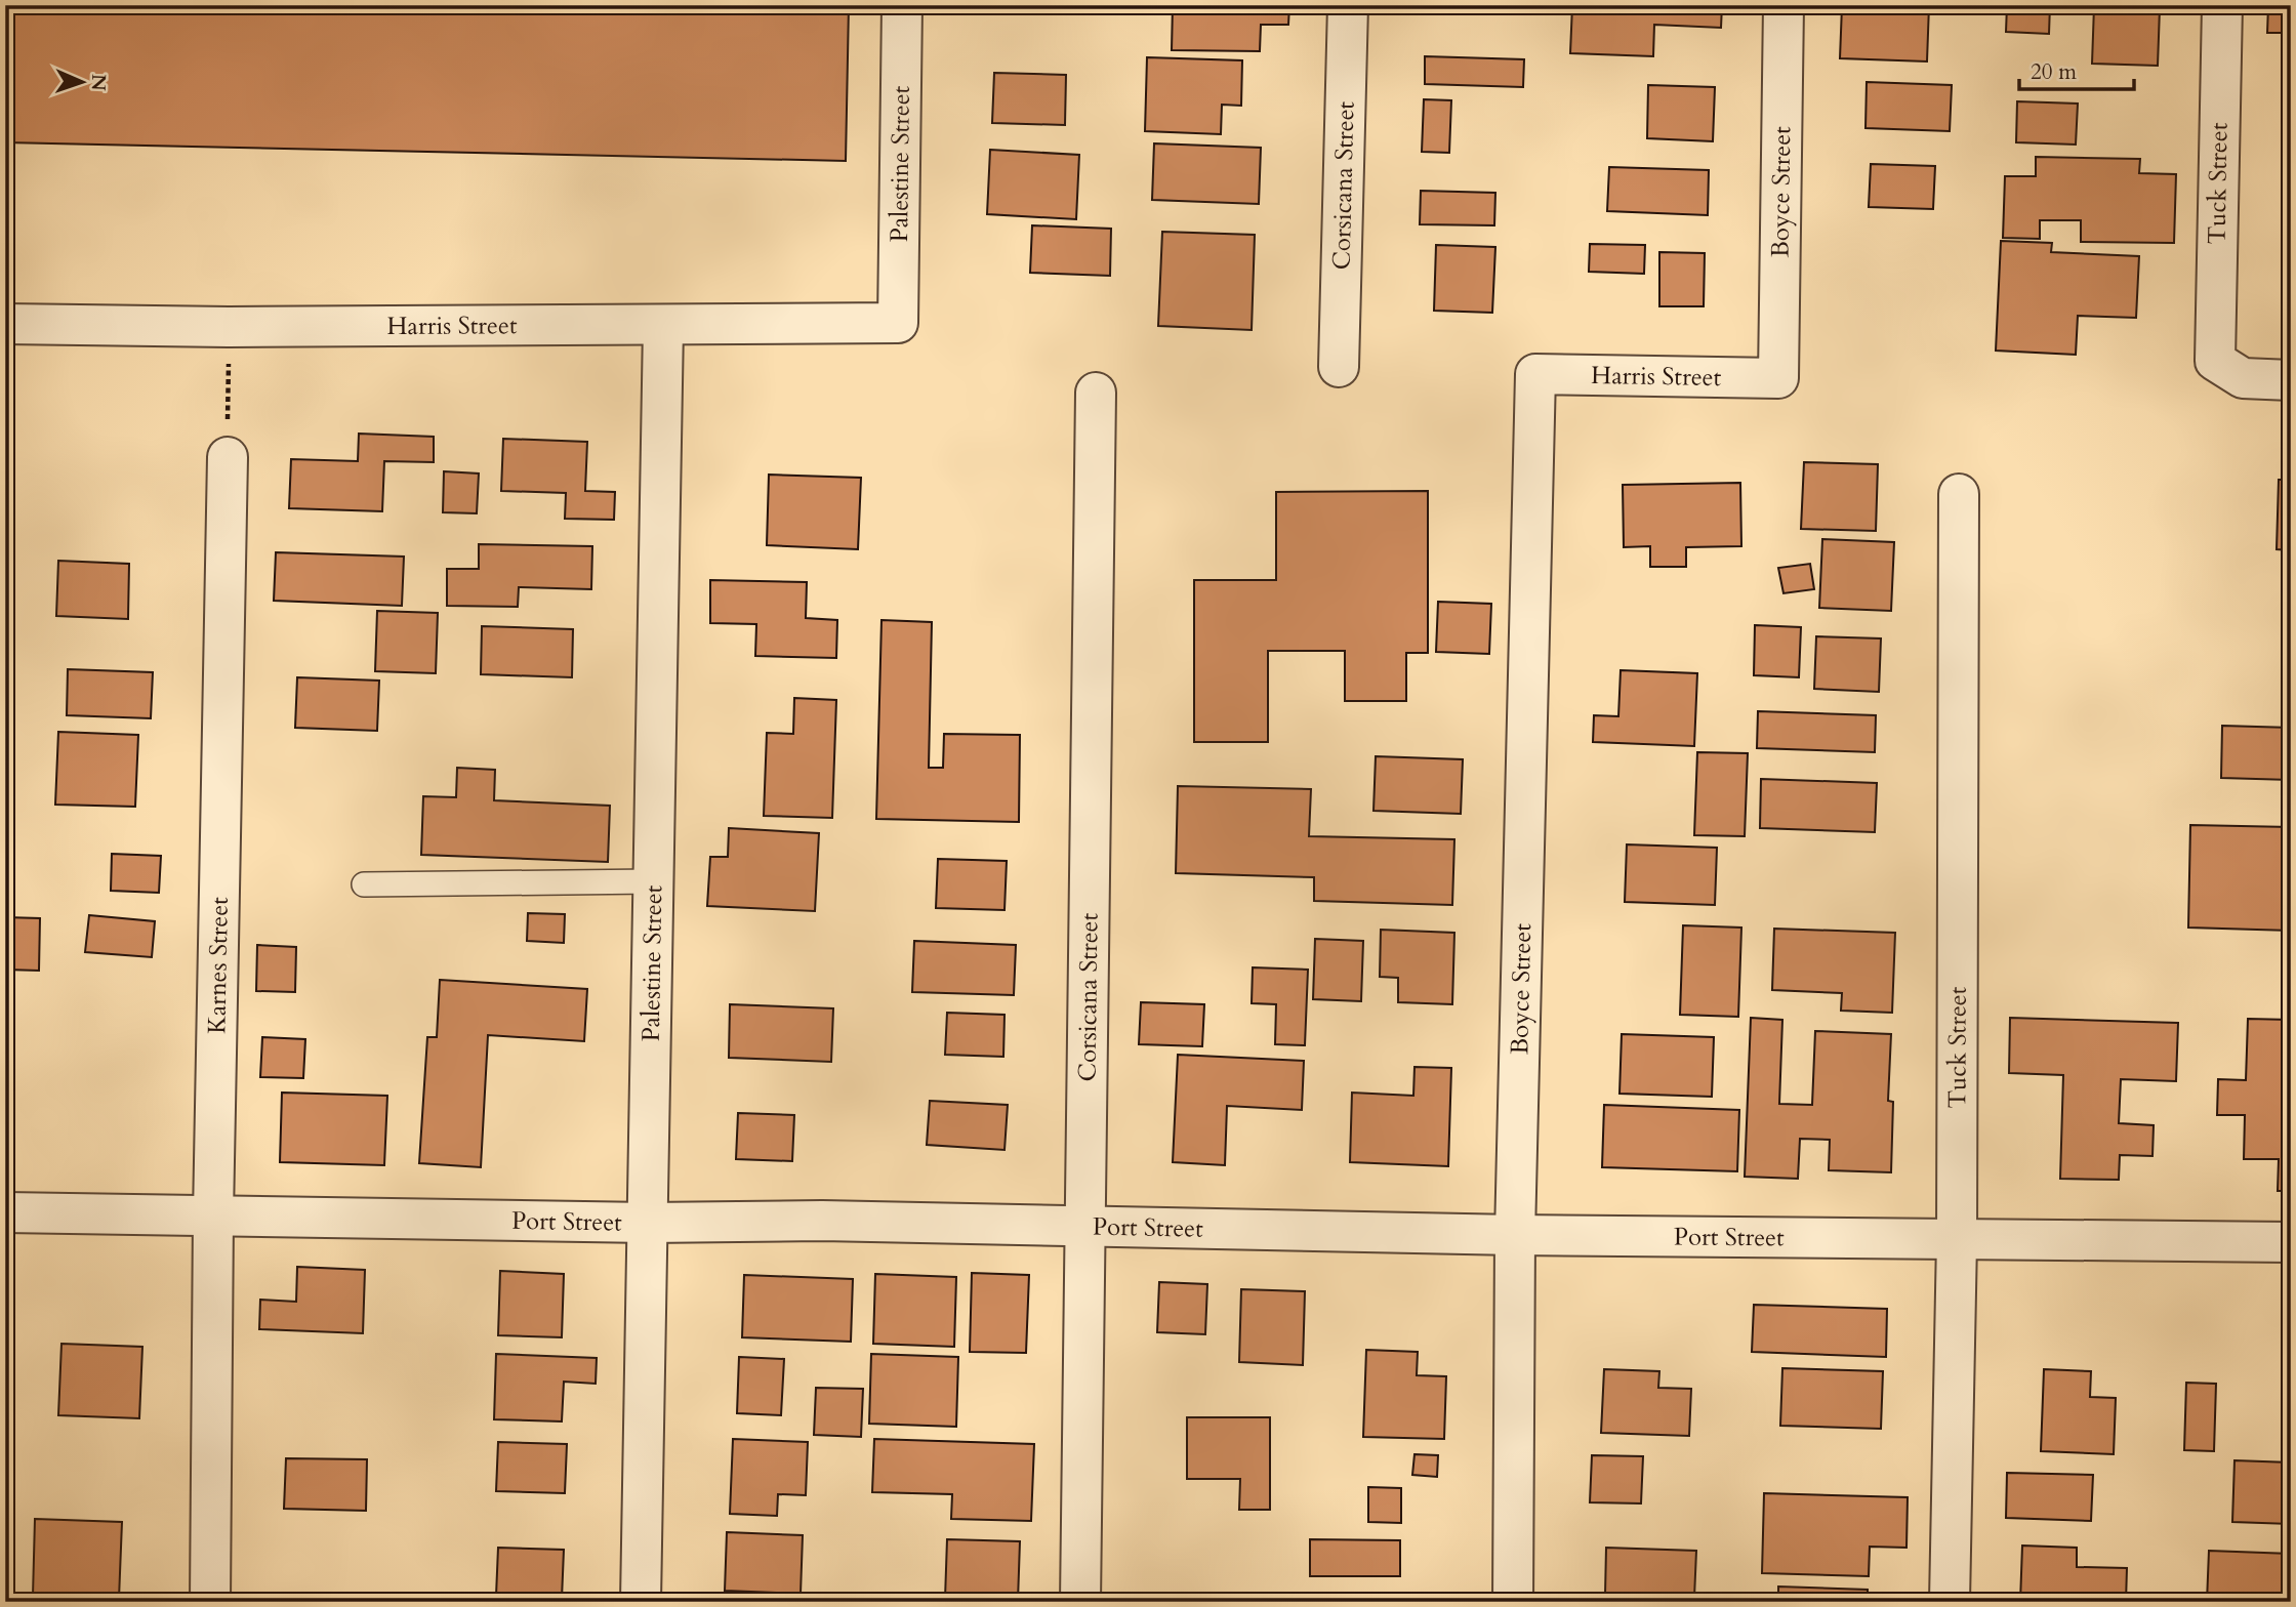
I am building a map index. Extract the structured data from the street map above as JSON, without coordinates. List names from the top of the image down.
{
  "streets": {
    "street": [
      "Palestine Street",
      "Tuck Street",
      "Corsicana Street",
      "Boyce Street",
      "Harris Street",
      "Karnes Street",
      "Port Street"
    ]
  },
  "crossings": [
    ["Palestine Street", "Harris Street"],
    ["Palestine Street", "Port Street"],
    ["Tuck Street", "Port Street"],
    ["Corsicana Street", "Port Street"],
    ["Boyce Street", "Harris Street"],
    ["Boyce Street", "Port Street"],
    ["Karnes Street", "Port Street"]
  ],
  "scale_bar": "20 m",
  "north": "right"
}
